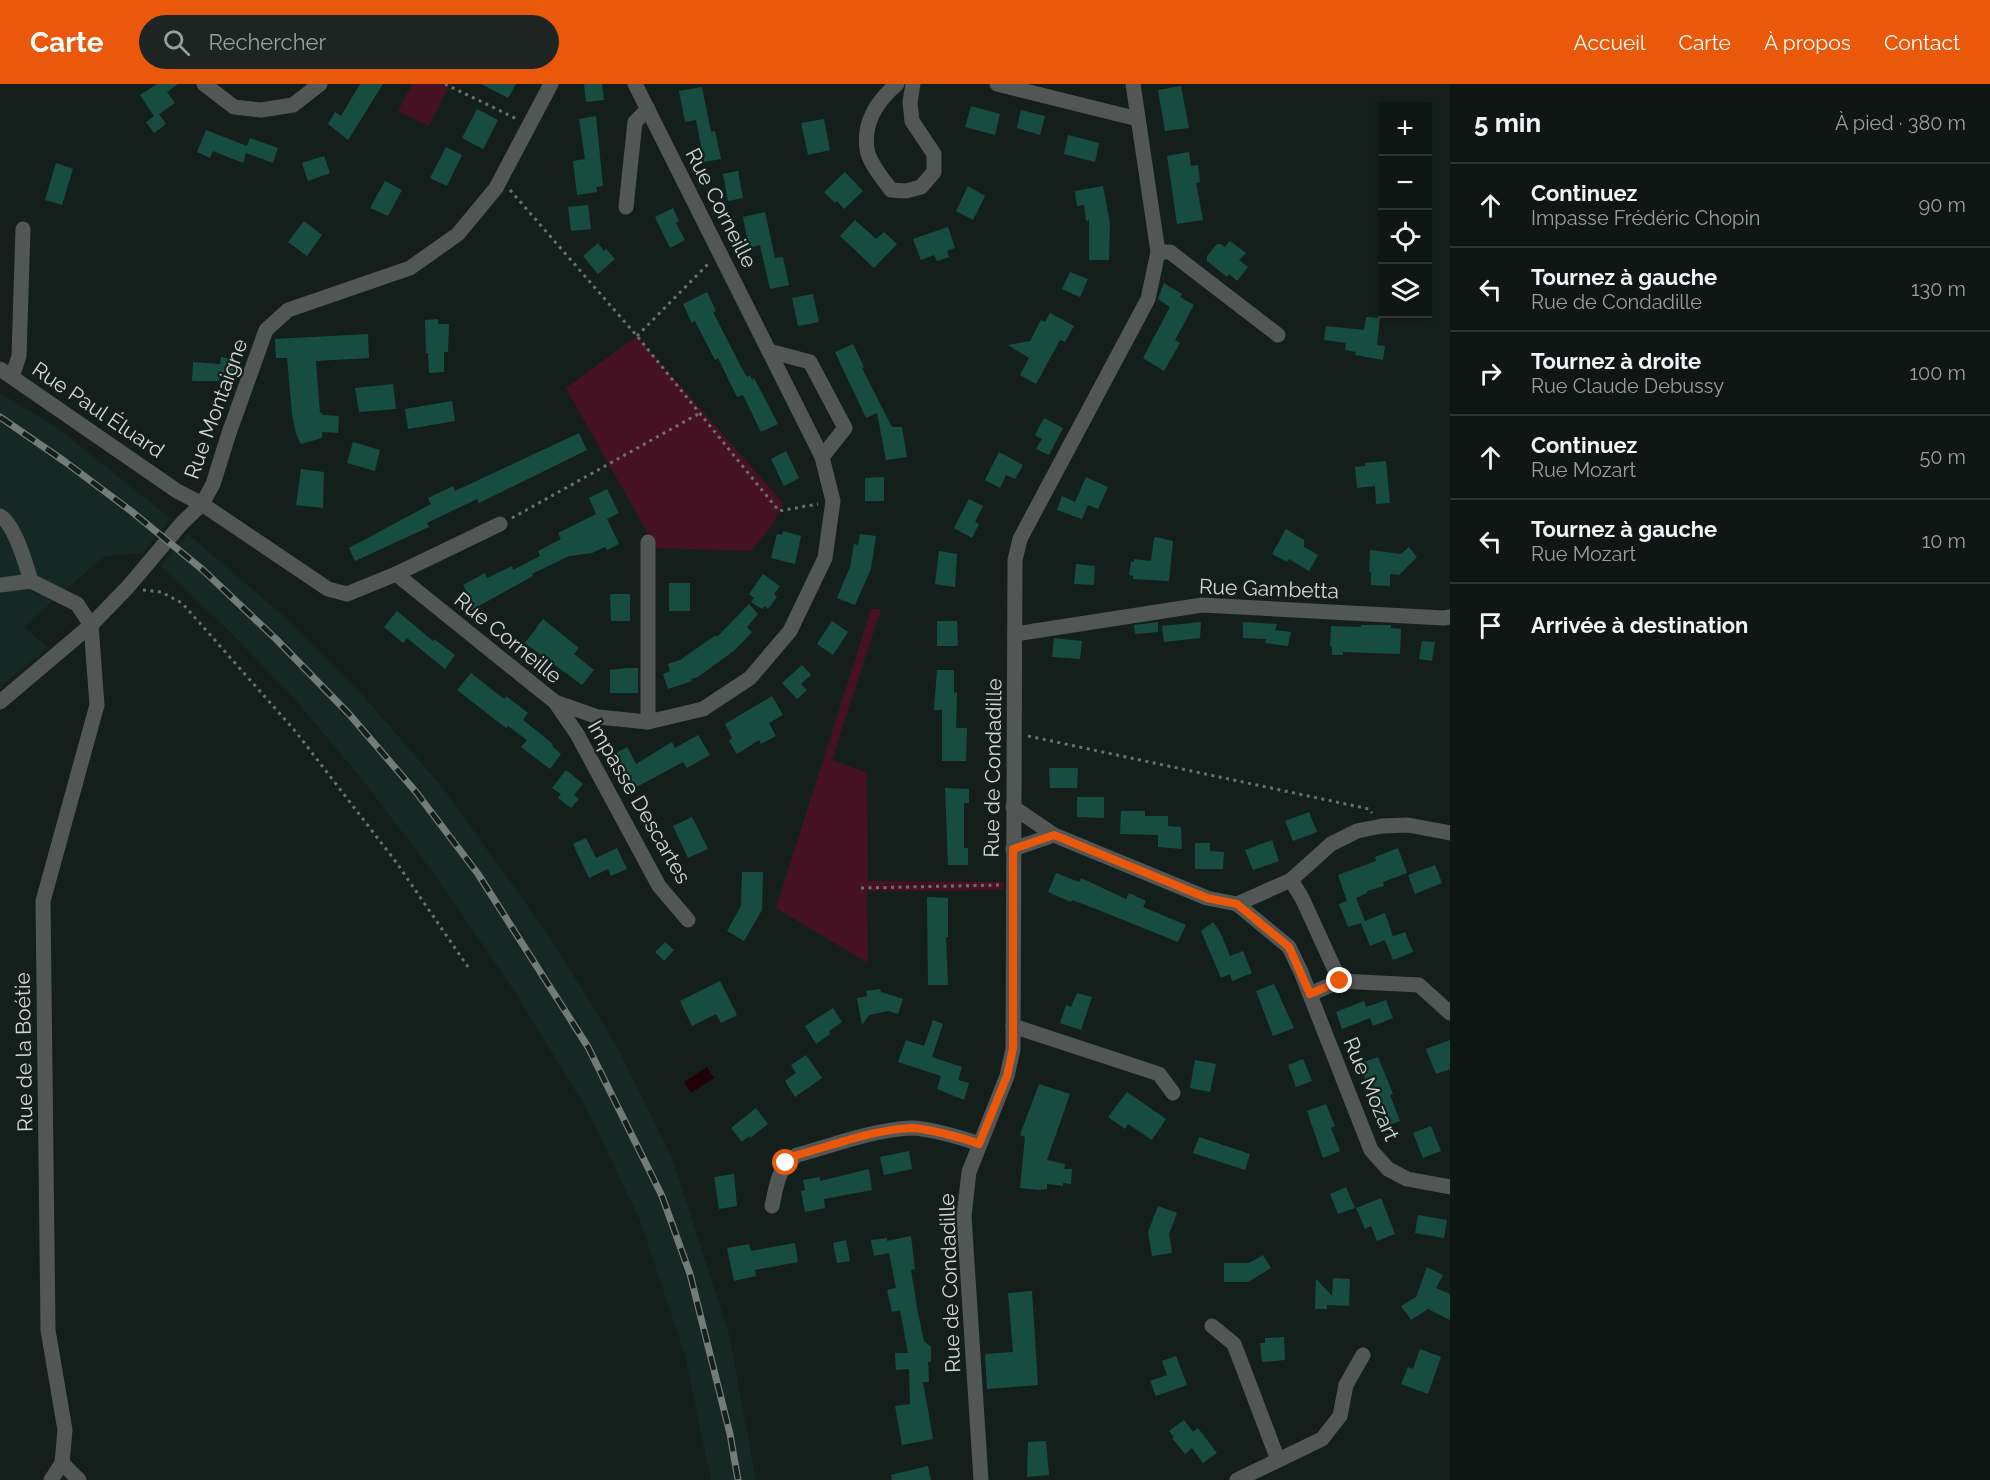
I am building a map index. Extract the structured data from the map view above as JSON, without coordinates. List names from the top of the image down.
{
  "streets": {
    "street": [
      "Rue Corneille",
      "Rue Montaigne",
      "Rue Paul Éluard",
      "Rue Gambetta",
      "Rue de Condadille",
      "Impasse Descartes",
      "Rue de la Boétie",
      "Rue Mozart"
    ]
  },
  "crossings": [
    ["Rue Corneille", "Impasse Descartes"],
    ["Rue Montaigne", "Rue Paul Éluard"],
    ["Rue Montaigne", "Rue de la Boétie"],
    ["Rue Gambetta", "Rue de Condadille"]
  ],
  "page": {
    "header": "Carte",
    "search": "Rechercher",
    "nav": [
      "Accueil",
      "Carte",
      "À propos",
      "Contact"
    ],
    "heading": ["5 min", "À pied · 380 m"],
    "map_buttons": ["+", "−"],
    "list": [
      ["Continuez", "Impasse Frédéric Chopin", "90 m"],
      ["Tournez à gauche", "Rue de Condadille", "130 m"],
      ["Tournez à droite", "Rue Claude Debussy", "100 m"],
      ["Continuez", "Rue Mozart", "50 m"],
      ["Tournez à gauche", "Rue Mozart", "10 m"],
      "Arrivée à destination"
    ]
  }
}
